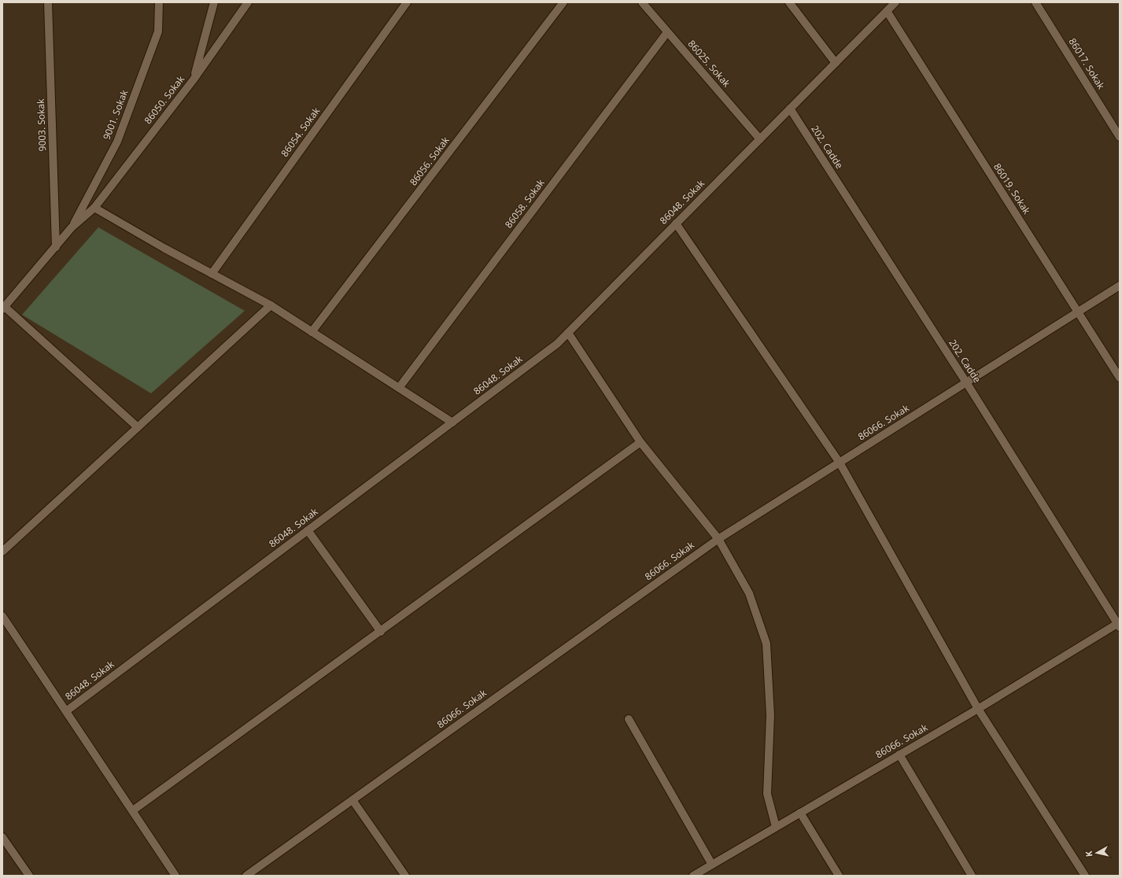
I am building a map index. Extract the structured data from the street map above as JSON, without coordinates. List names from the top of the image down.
{
  "streets": {
    "street": [
      "86025. Sokak",
      "86017. Sokak",
      "86050. Sokak",
      "9001. Sokak",
      "9003. Sokak",
      "86054. Sokak",
      "202. Cadde",
      "86056. Sokak",
      "86019. Sokak",
      "86048. Sokak",
      "86058. Sokak",
      "86066. Sokak"
    ]
  },
  "crossings": [
    ["86025. Sokak", "86048. Sokak"],
    ["86025. Sokak", "86058. Sokak"],
    ["86050. Sokak", "9001. Sokak"],
    ["202. Cadde", "86048. Sokak"],
    ["202. Cadde", "86066. Sokak"],
    ["86019. Sokak", "86048. Sokak"],
    ["86019. Sokak", "86066. Sokak"]
  ],
  "north": "left"
}
